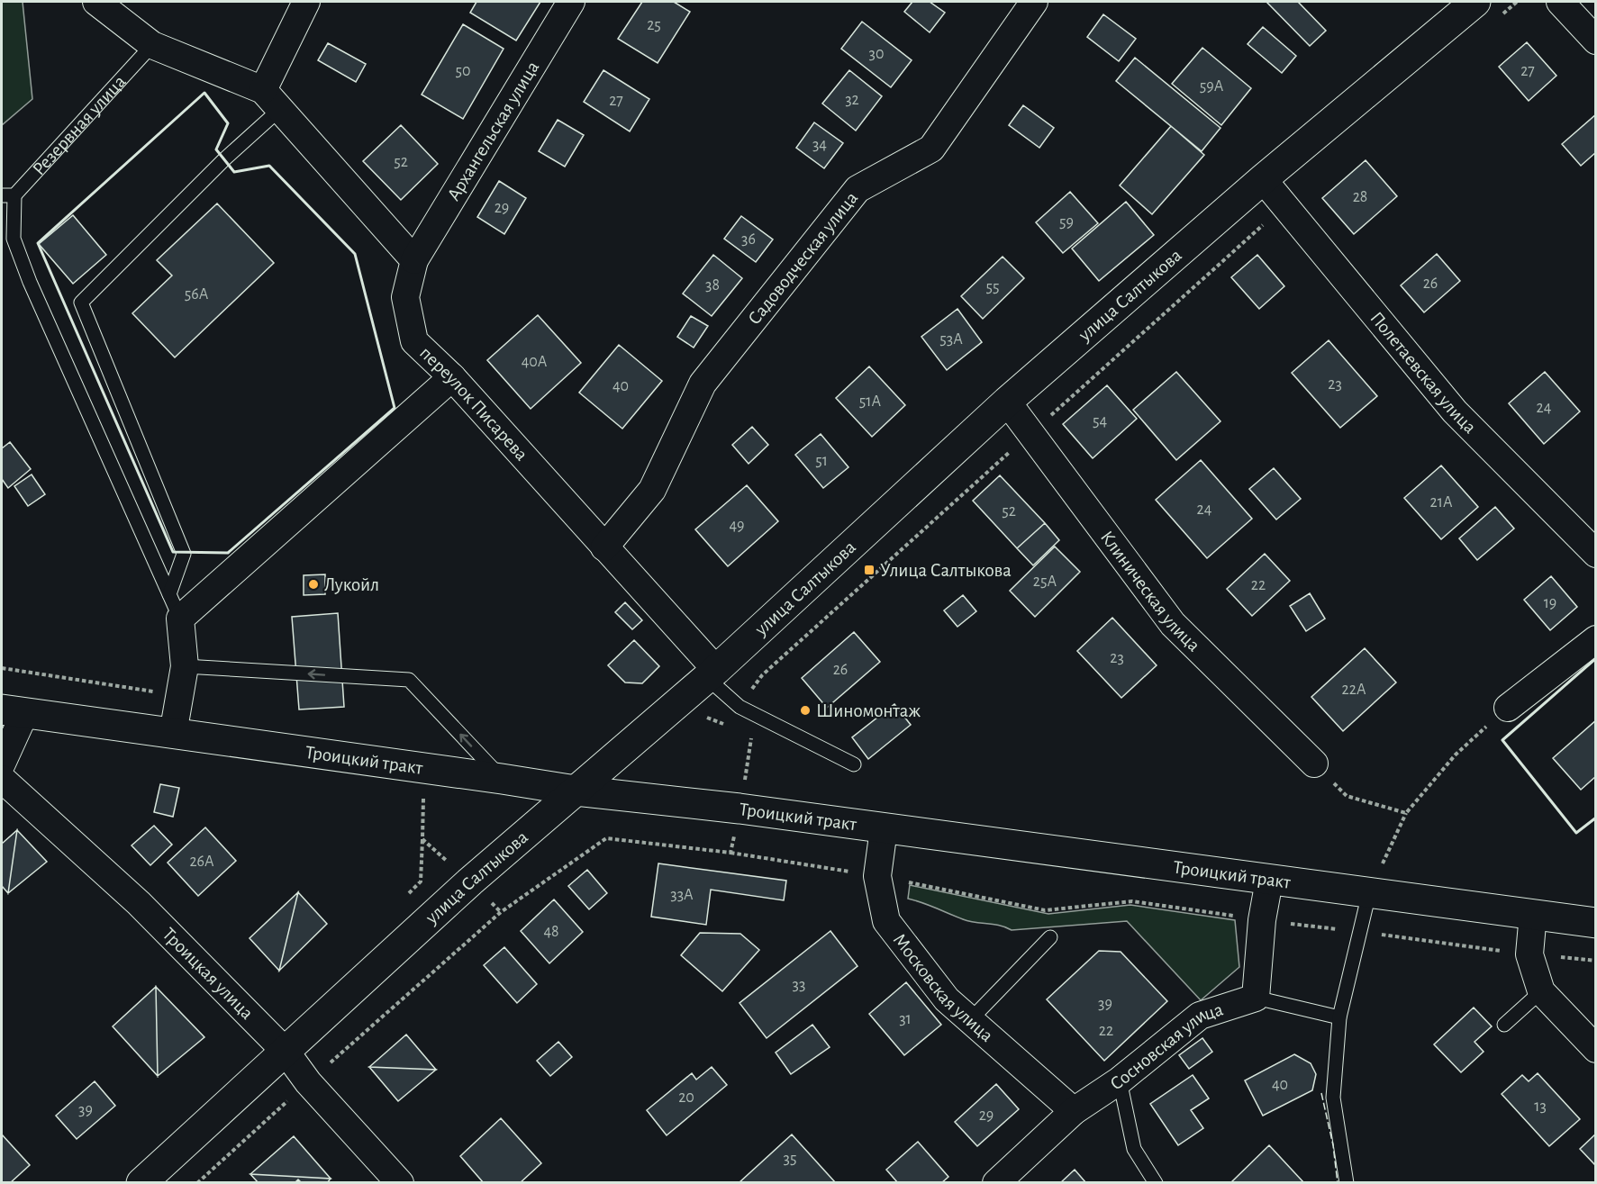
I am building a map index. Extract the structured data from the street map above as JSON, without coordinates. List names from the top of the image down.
{
  "streets": {
    "main road": ["улица Салтыкова", "Троицкий тракт"],
    "street": [
      "Архангельская улица",
      "Садоводческая улица",
      "Полетаевская улица",
      "переулок Писарева",
      "Клиническая улица",
      "Троицкая улица",
      "Московская улица",
      "Сосновская улица"
    ],
    "lane": ["Резервная улица"]
  },
  "crossings": [
    ["Архангельская улица", "переулок Писарева"],
    ["Садоводческая улица", "переулок Писарева"],
    ["улица Салтыкова", "Полетаевская улица"],
    ["улица Салтыкова", "переулок Писарева"],
    ["улица Салтыкова", "Клиническая улица"],
    ["улица Салтыкова", "Троицкий тракт"],
    ["улица Салтыкова", "Троицкая улица"],
    ["Троицкий тракт", "Московская улица"],
    ["Московская улица", "Сосновская улица"]
  ],
  "places": {
    "transit": ["Улица Салтыкова"],
    "other": ["Лукойл", "Шиномонтаж"]
  },
  "house_numbers": [
    "25",
    "30",
    "50",
    "27",
    "59А",
    "32",
    "27",
    "34",
    "52",
    "28",
    "29",
    "59",
    "36",
    "26",
    "38",
    "55",
    "56А",
    "53А",
    "40А",
    "23",
    "40",
    "51А",
    "24",
    "54",
    "51",
    "21А",
    "24",
    "52",
    "49",
    "25А",
    "22",
    "19",
    "23",
    "26",
    "22А",
    "26А",
    "33А",
    "48",
    "33",
    "39",
    "31",
    "22",
    "40",
    "20",
    "13",
    "39",
    "29",
    "35"
  ]
}
